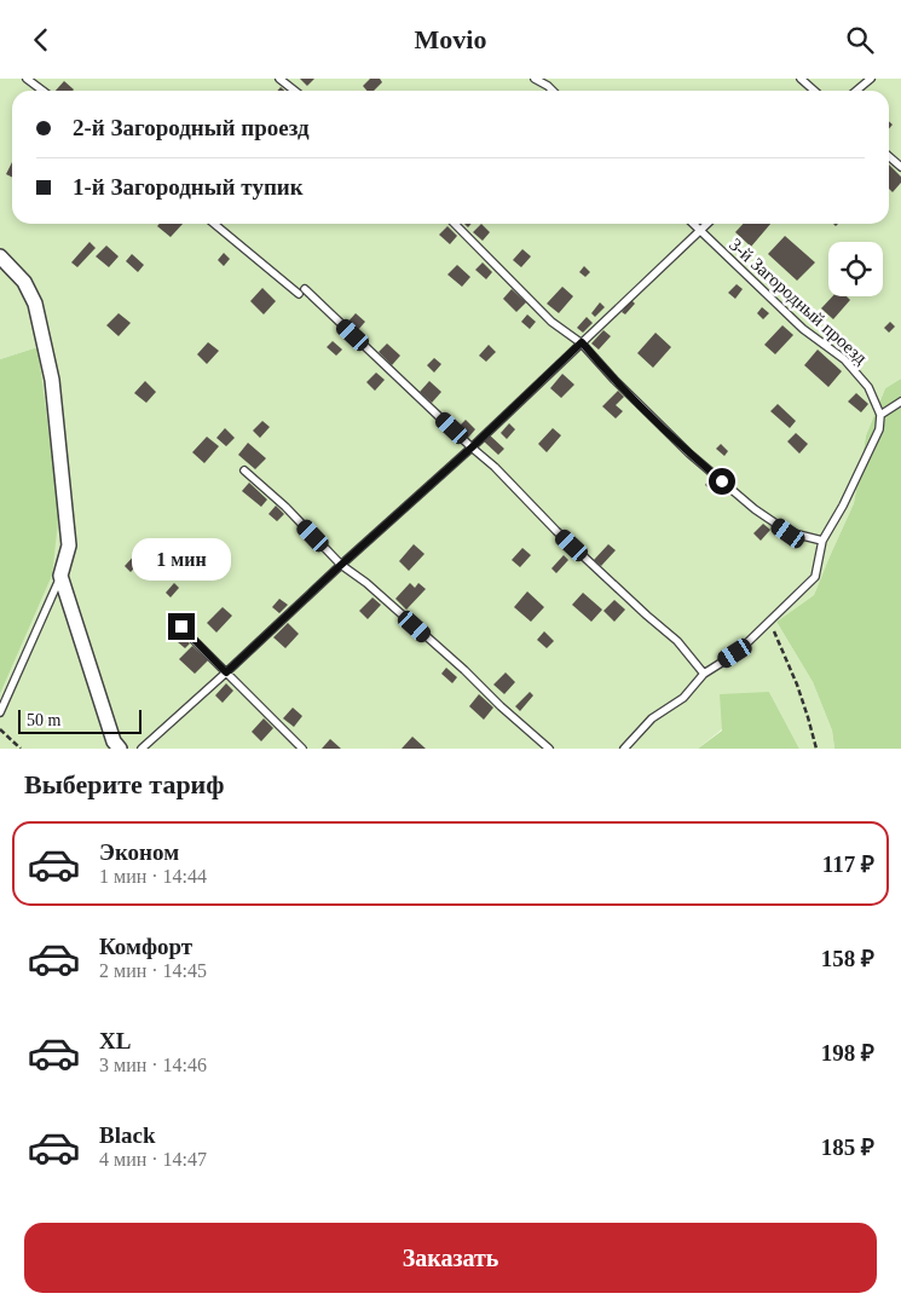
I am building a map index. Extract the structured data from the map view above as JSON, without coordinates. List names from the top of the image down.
{
  "streets": {
    "lane": ["3-й Загородный проезд"]
  },
  "scale_bar": "50 m",
  "page": {
    "header": "Movio",
    "banner": ["2-й Загородный проезд", "1-й Загородный тупик"],
    "bubble": "1 мин",
    "scale": "50 m",
    "heading": "Выберите тариф",
    "list": [
      {
        "name": "Эконом",
        "note": "1 мин · 14:44",
        "value": "117 ₽"
      },
      {
        "name": "Комфорт",
        "note": "2 мин · 14:45",
        "value": "158 ₽"
      },
      {
        "name": "XL",
        "note": "3 мин · 14:46",
        "value": "198 ₽"
      },
      {
        "name": "Black",
        "note": "4 мин · 14:47",
        "value": "185 ₽"
      }
    ],
    "buttons": "Заказать"
  }
}
